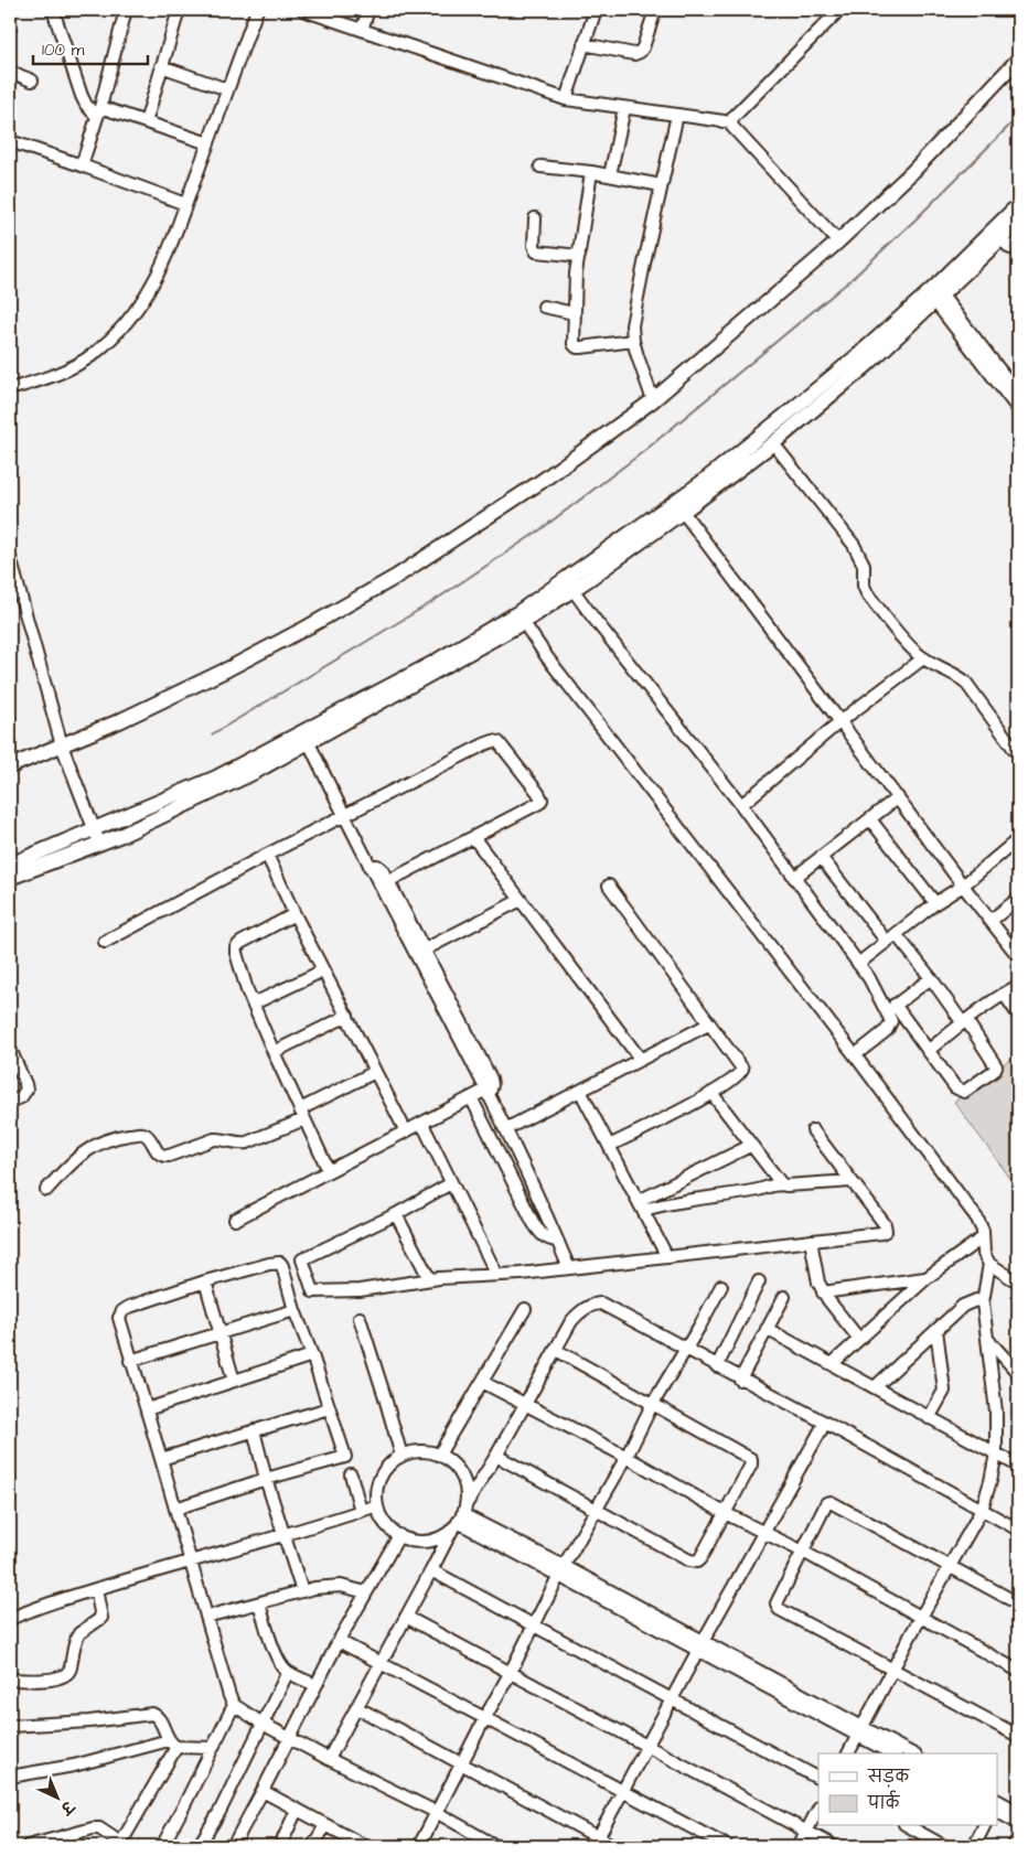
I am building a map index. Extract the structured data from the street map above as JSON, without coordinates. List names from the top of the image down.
{
  "legend": ["सड़क", "पार्क"],
  "scale_bar": "100 m",
  "north": "bottom right"
}
